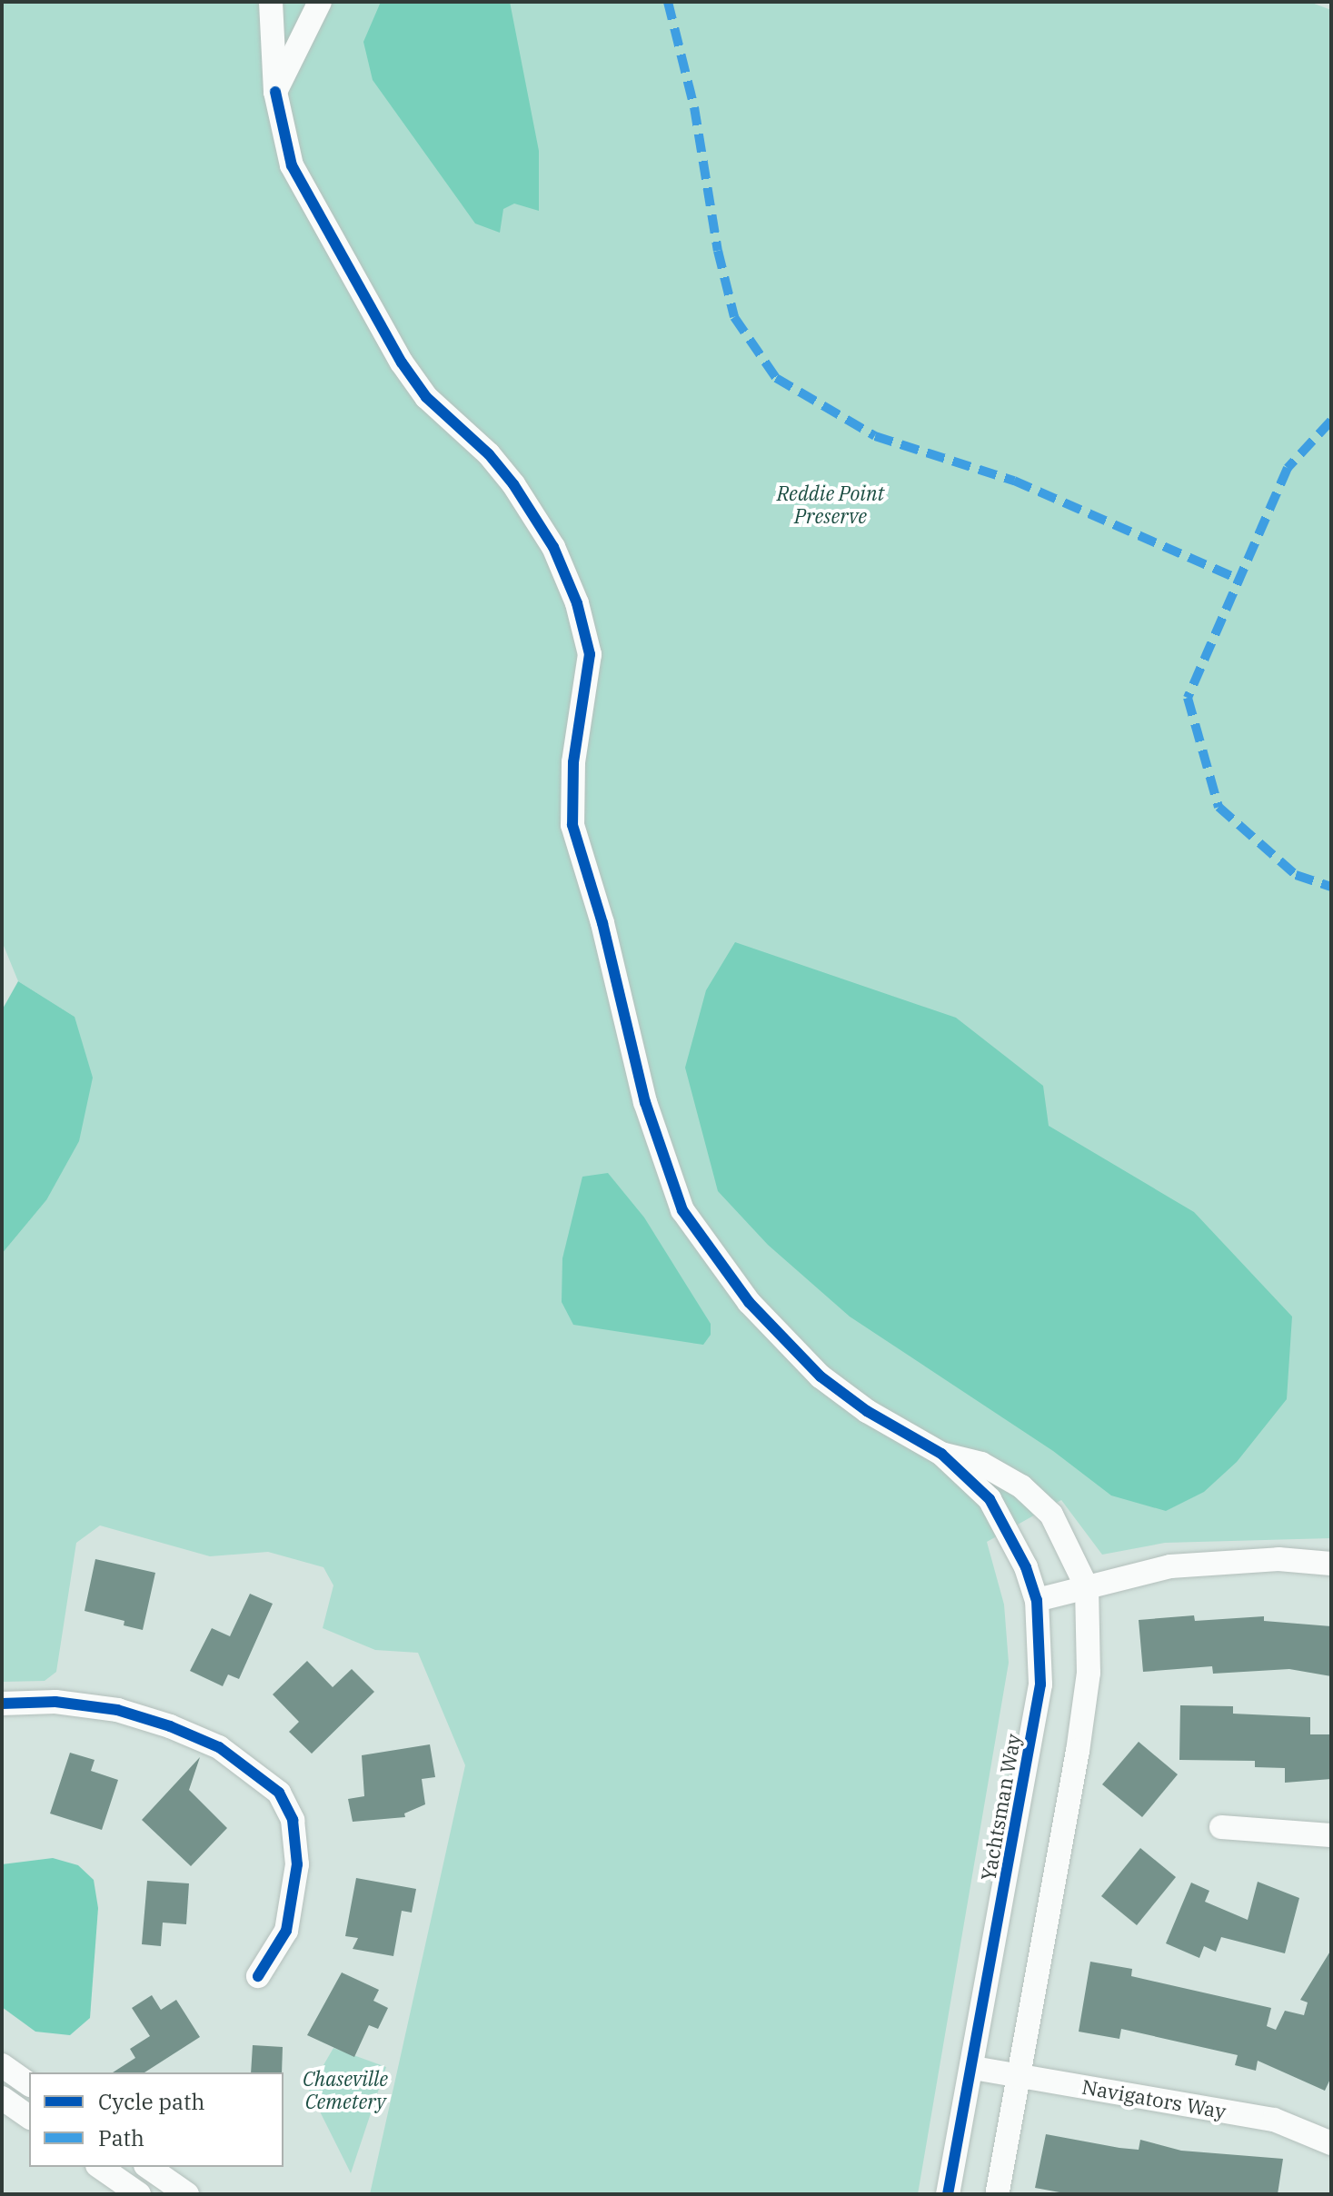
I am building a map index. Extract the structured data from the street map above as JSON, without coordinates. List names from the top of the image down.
{
  "streets": {
    "street": ["Yachtsman Way", "Navigators Way"]
  },
  "crossings": [
    ["Yachtsman Way", "Navigators Way"]
  ],
  "parks": ["Reddie Point Preserve", "Chaseville Cemetery"],
  "legend": ["Cycle path", "Path"]
}
